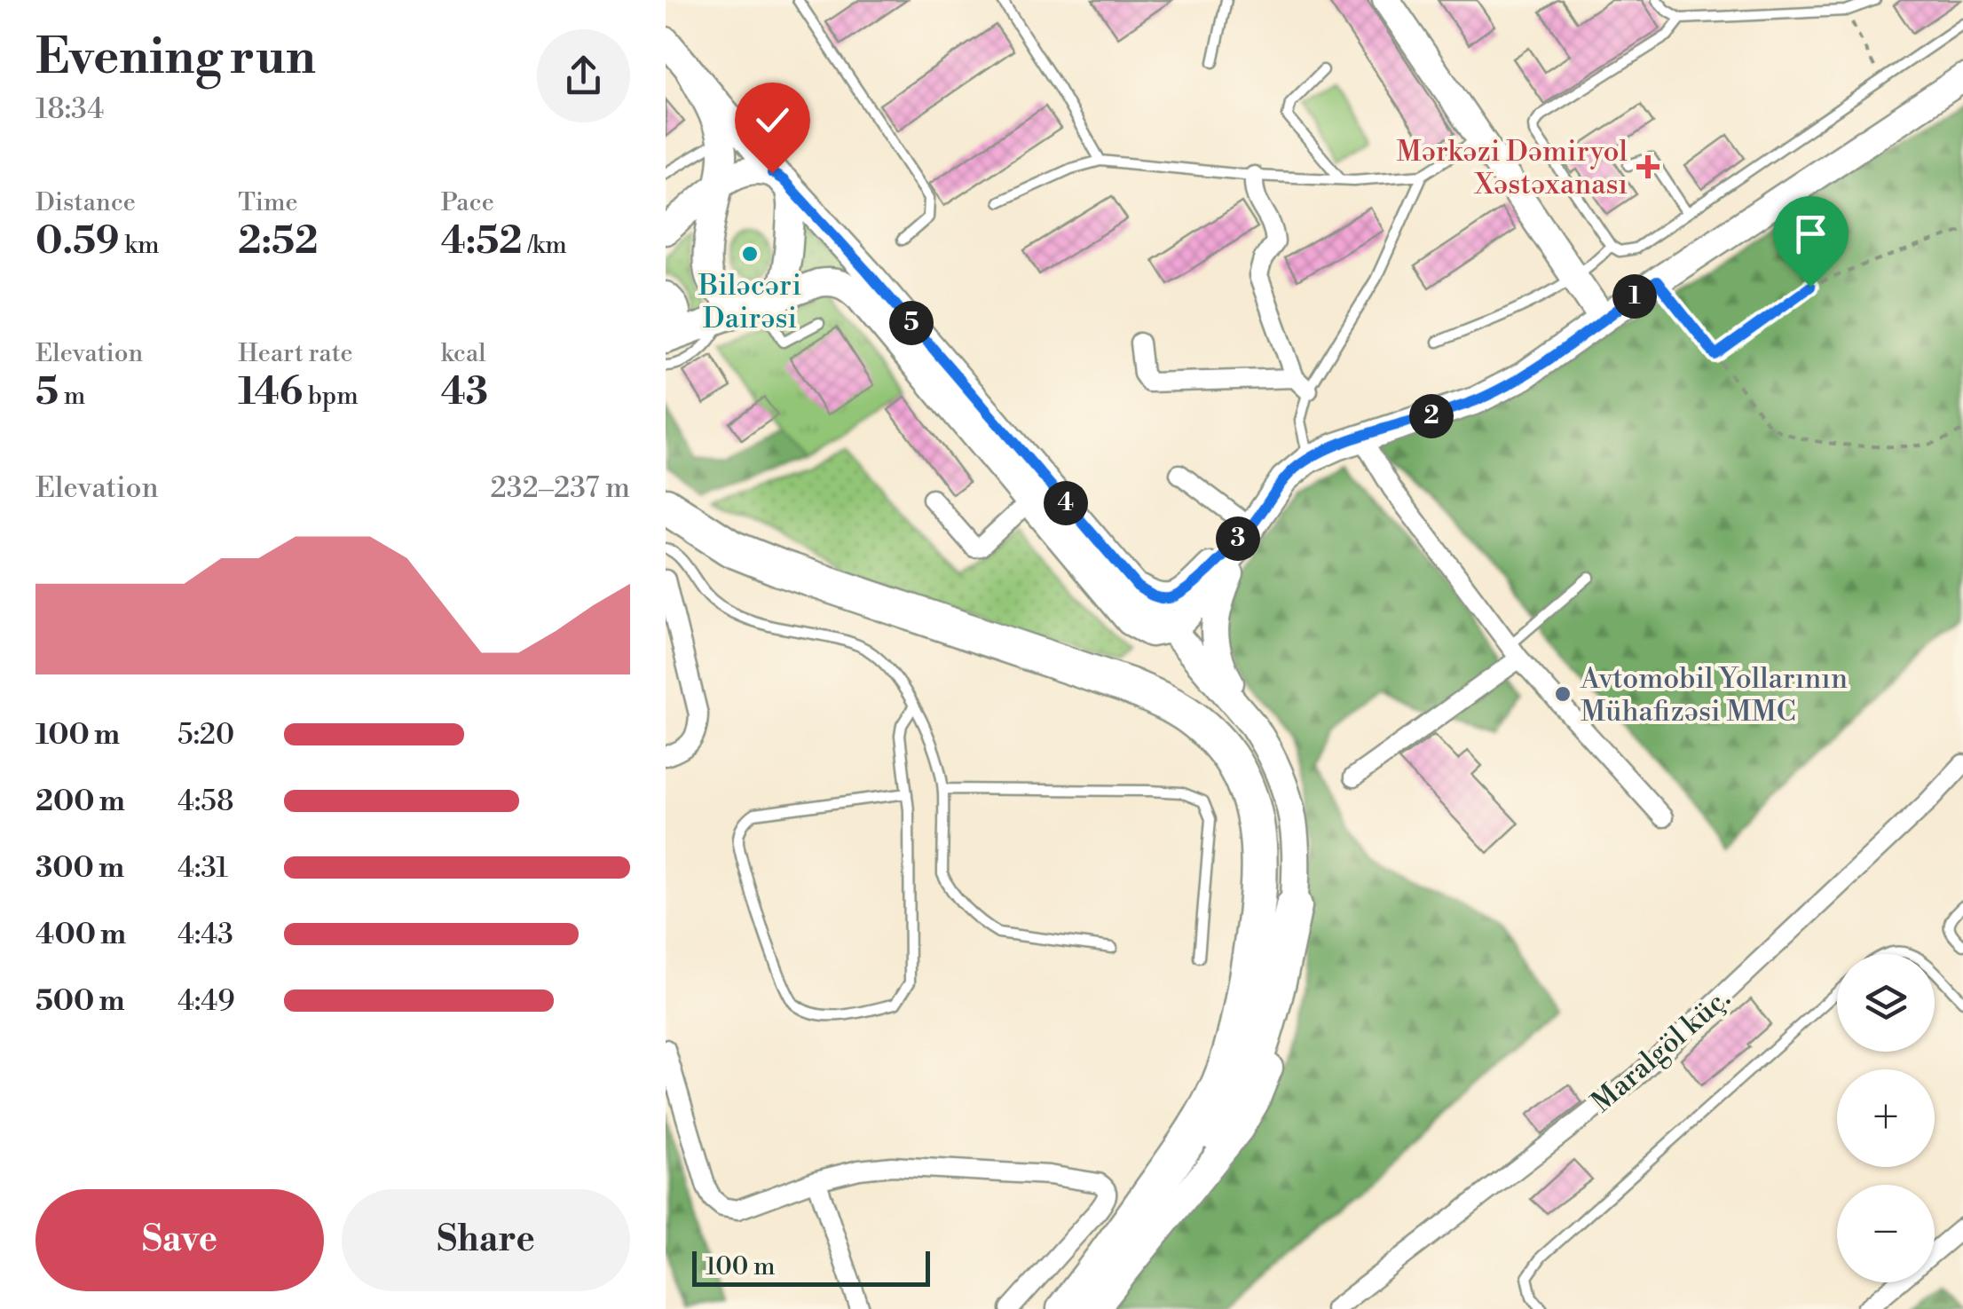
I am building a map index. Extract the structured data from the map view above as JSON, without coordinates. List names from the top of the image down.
{
  "streets": {
    "street": ["Maralgöl küç."]
  },
  "places": {
    "health": ["Mərkəzi Dəmiryol Xəstəxanası"],
    "other": ["Biləcəri Dairəsi", "Avtomobil Yollarının Mühafizəsi MMC"]
  },
  "scale_bar": "100 m",
  "page": {
    "heading": ["Evening run", "18:34"],
    "stats": [
      ["Distance", "0.59 km"],
      ["Time", "2:52"],
      ["Pace", "4:52 /km"],
      ["Elevation", "5 m"],
      ["Heart rate", "146 bpm"],
      ["kcal", "43"]
    ],
    "pins": [
      "1",
      "5",
      "2",
      "4",
      "3"
    ],
    "chart": ["Elevation", "232–237 m"],
    "list": [
      {
        "name": "100 m",
        "note": "5:20"
      },
      {
        "name": "200 m",
        "note": "4:58"
      },
      {
        "name": "300 m",
        "note": "4:31"
      },
      {
        "name": "400 m",
        "note": "4:43"
      },
      {
        "name": "500 m",
        "note": "4:49"
      }
    ],
    "map_buttons": ["+", "−"],
    "buttons": ["Save", "Share"],
    "scale": "100 m"
  }
}
